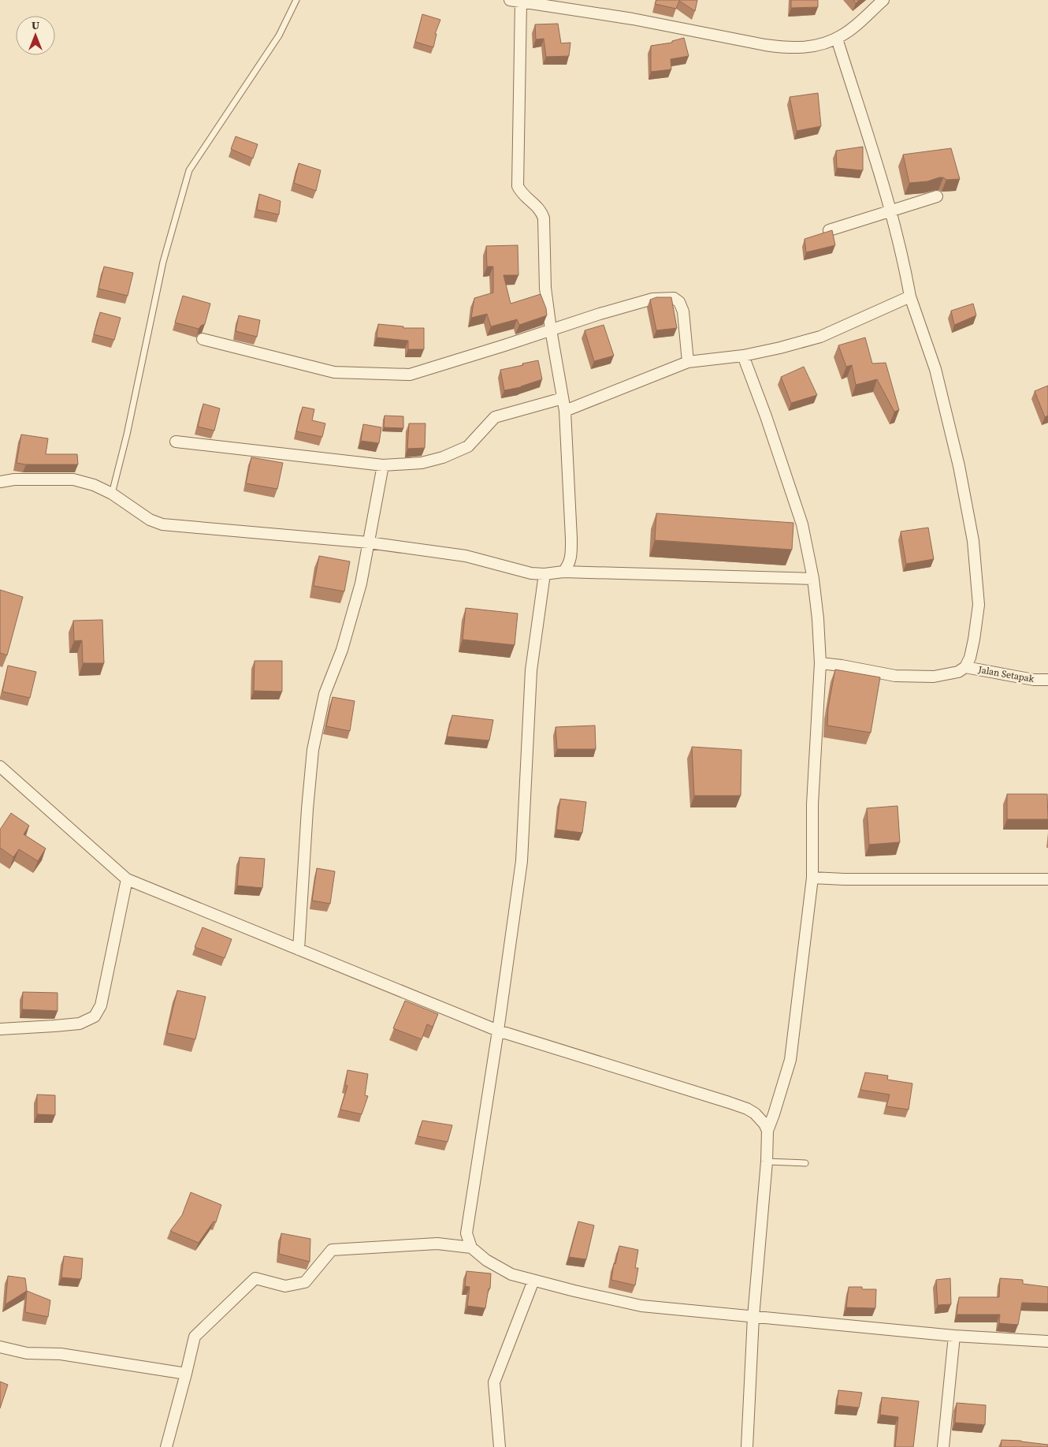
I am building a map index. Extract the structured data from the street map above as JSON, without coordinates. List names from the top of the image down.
{
  "streets": {
    "street": ["Jalan Setapak"]
  },
  "north": "top"
}
